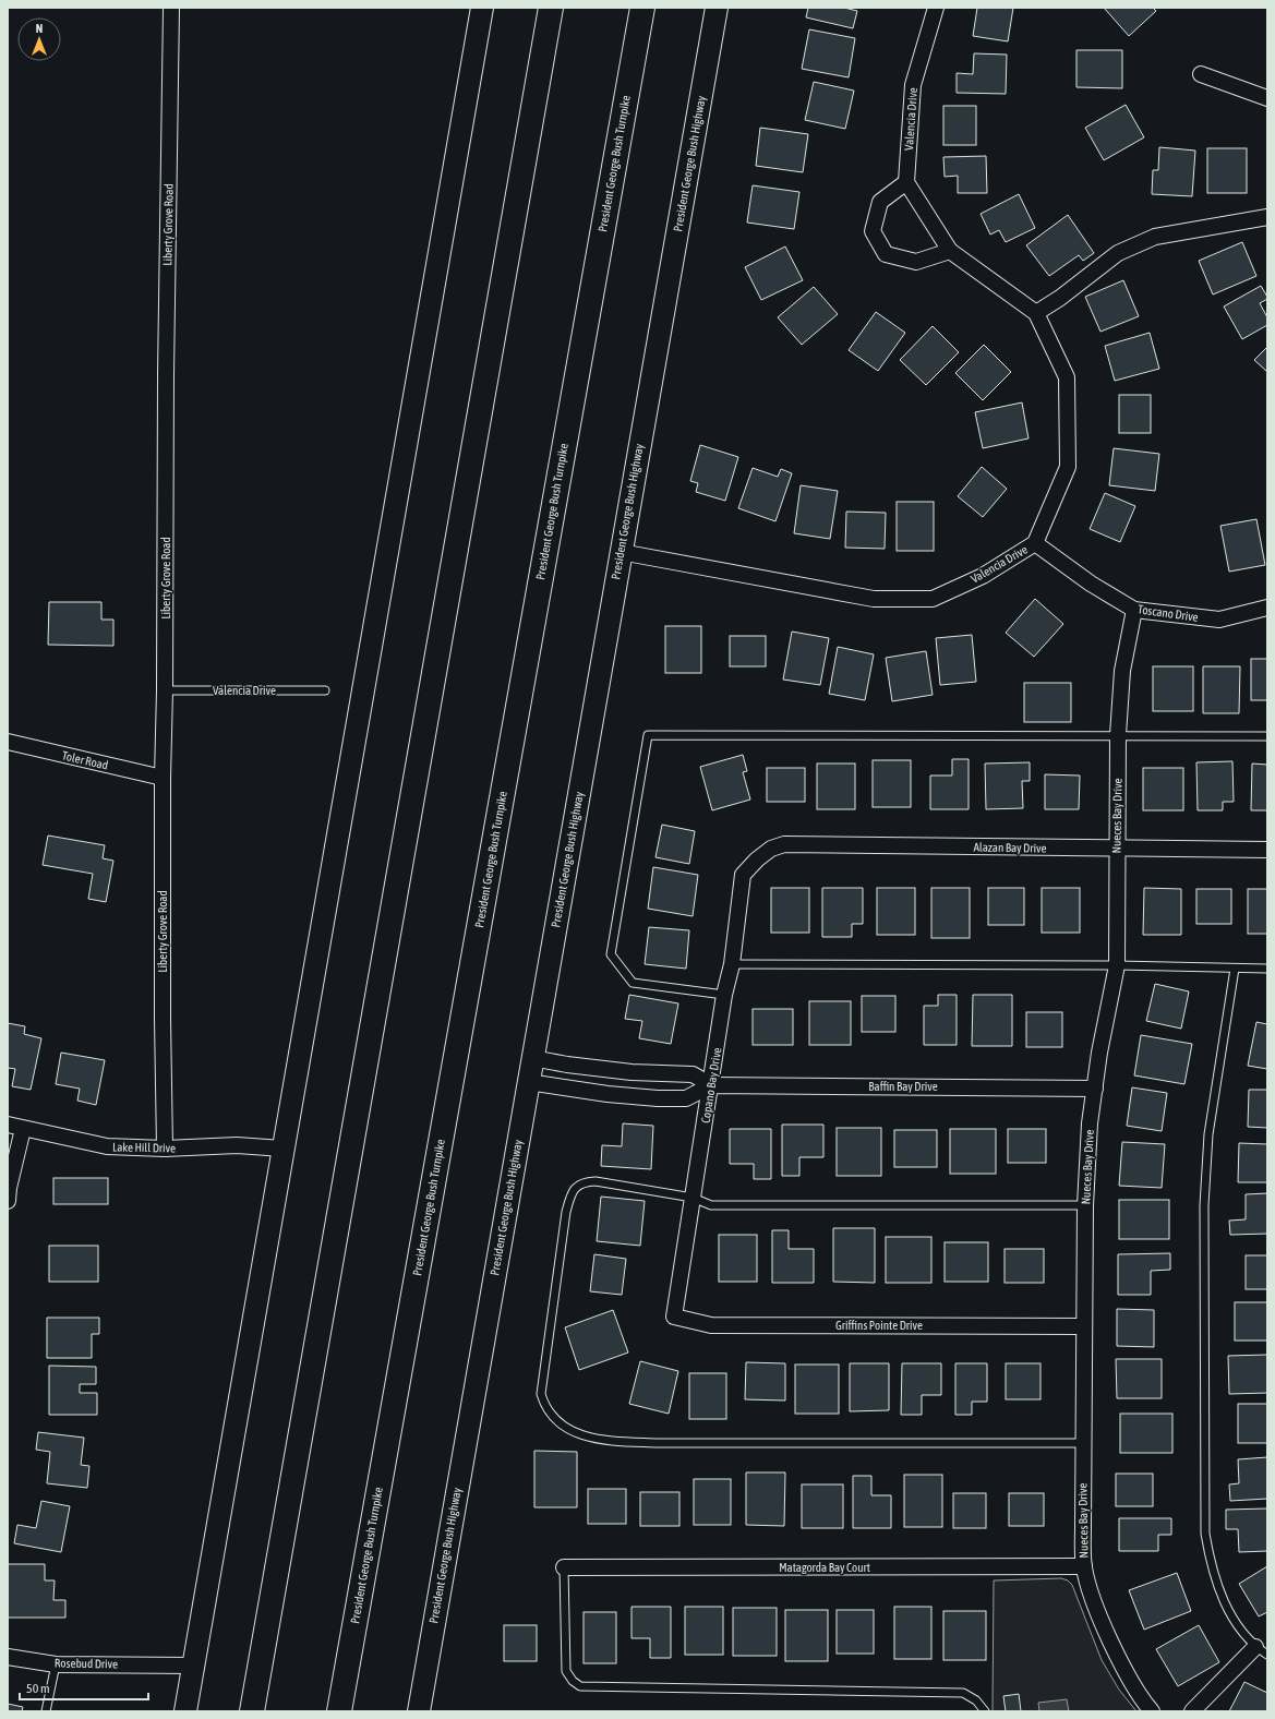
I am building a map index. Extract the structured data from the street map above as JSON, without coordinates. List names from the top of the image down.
{
  "streets": {
    "highway": ["President George Bush Turnpike"],
    "main road": ["President George Bush Highway"],
    "street": [
      "Valencia Drive",
      "Liberty Grove Road",
      "Toscano Drive",
      "Toler Road",
      "Nueces Bay Drive",
      "Alazan Bay Drive",
      "Copano Bay Drive",
      "Baffin Bay Drive",
      "Lake Hill Drive",
      "Griffins Pointe Drive",
      "Matagorda Bay Court",
      "Rosebud Drive"
    ]
  },
  "crossings": [
    ["Valencia Drive", "President George Bush Highway"],
    ["Valencia Drive", "Liberty Grove Road"],
    ["Valencia Drive", "Toscano Drive"],
    ["President George Bush Highway", "Baffin Bay Drive"],
    ["Liberty Grove Road", "Toler Road"],
    ["Liberty Grove Road", "Lake Hill Drive"],
    ["Toscano Drive", "Nueces Bay Drive"],
    ["Nueces Bay Drive", "Alazan Bay Drive"],
    ["Nueces Bay Drive", "Baffin Bay Drive"],
    ["Nueces Bay Drive", "Griffins Pointe Drive"],
    ["Nueces Bay Drive", "Matagorda Bay Court"],
    ["Alazan Bay Drive", "Copano Bay Drive"],
    ["Copano Bay Drive", "Baffin Bay Drive"],
    ["Copano Bay Drive", "Griffins Pointe Drive"]
  ],
  "scale_bar": "50 m",
  "north": "top"
}
